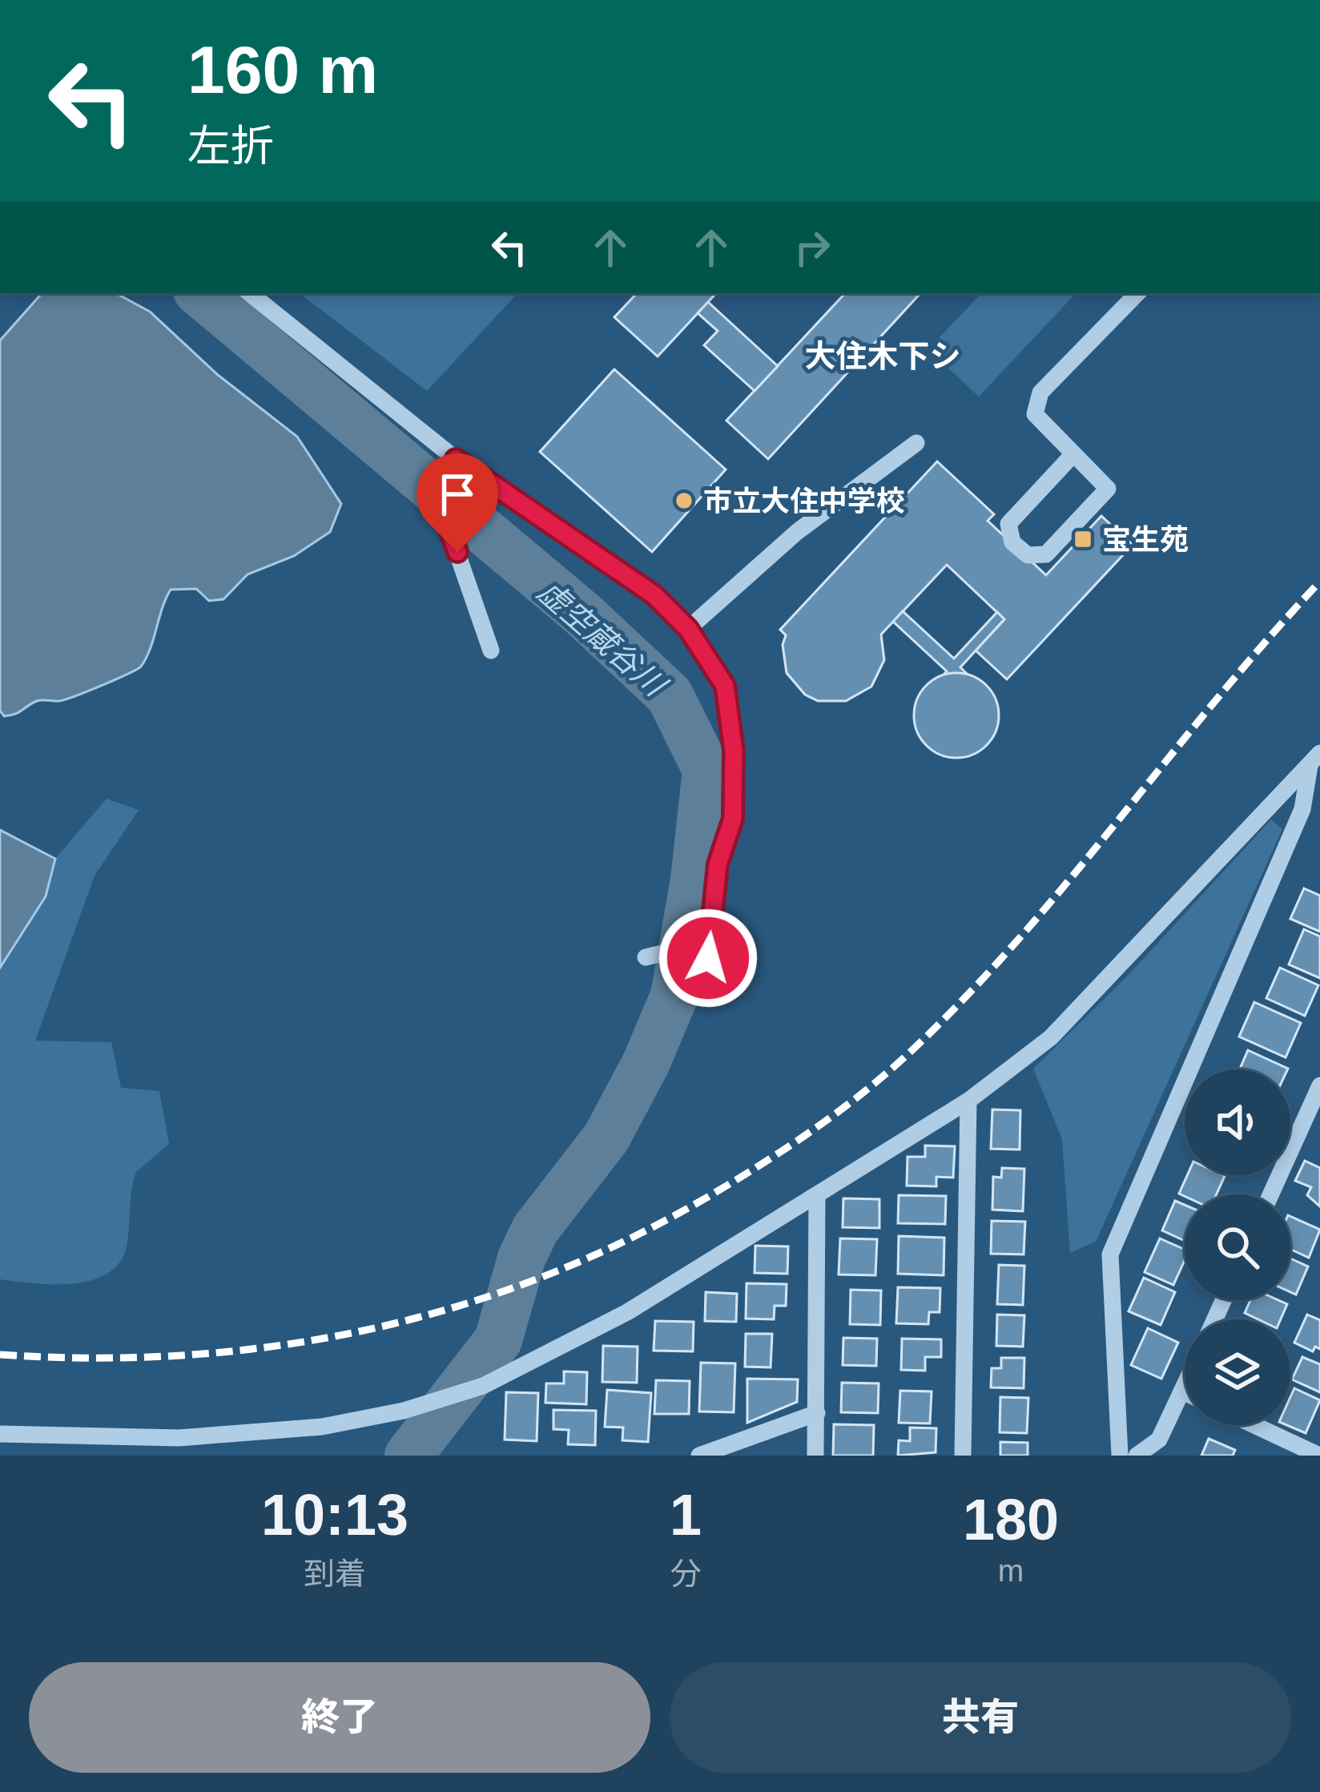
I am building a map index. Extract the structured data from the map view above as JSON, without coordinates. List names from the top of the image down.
{
  "districts": ["大住木下シ"],
  "water": ["虚空蔵谷川"],
  "places": {
    "other": ["市立大住中学校"],
    "transit": ["宝生苑"]
  },
  "page": {
    "turn": ["160 m", "左折"],
    "eta": [
      "10:13",
      "到着",
      "1",
      "分",
      "180",
      "m"
    ],
    "buttons": ["終了", "共有"]
  }
}
